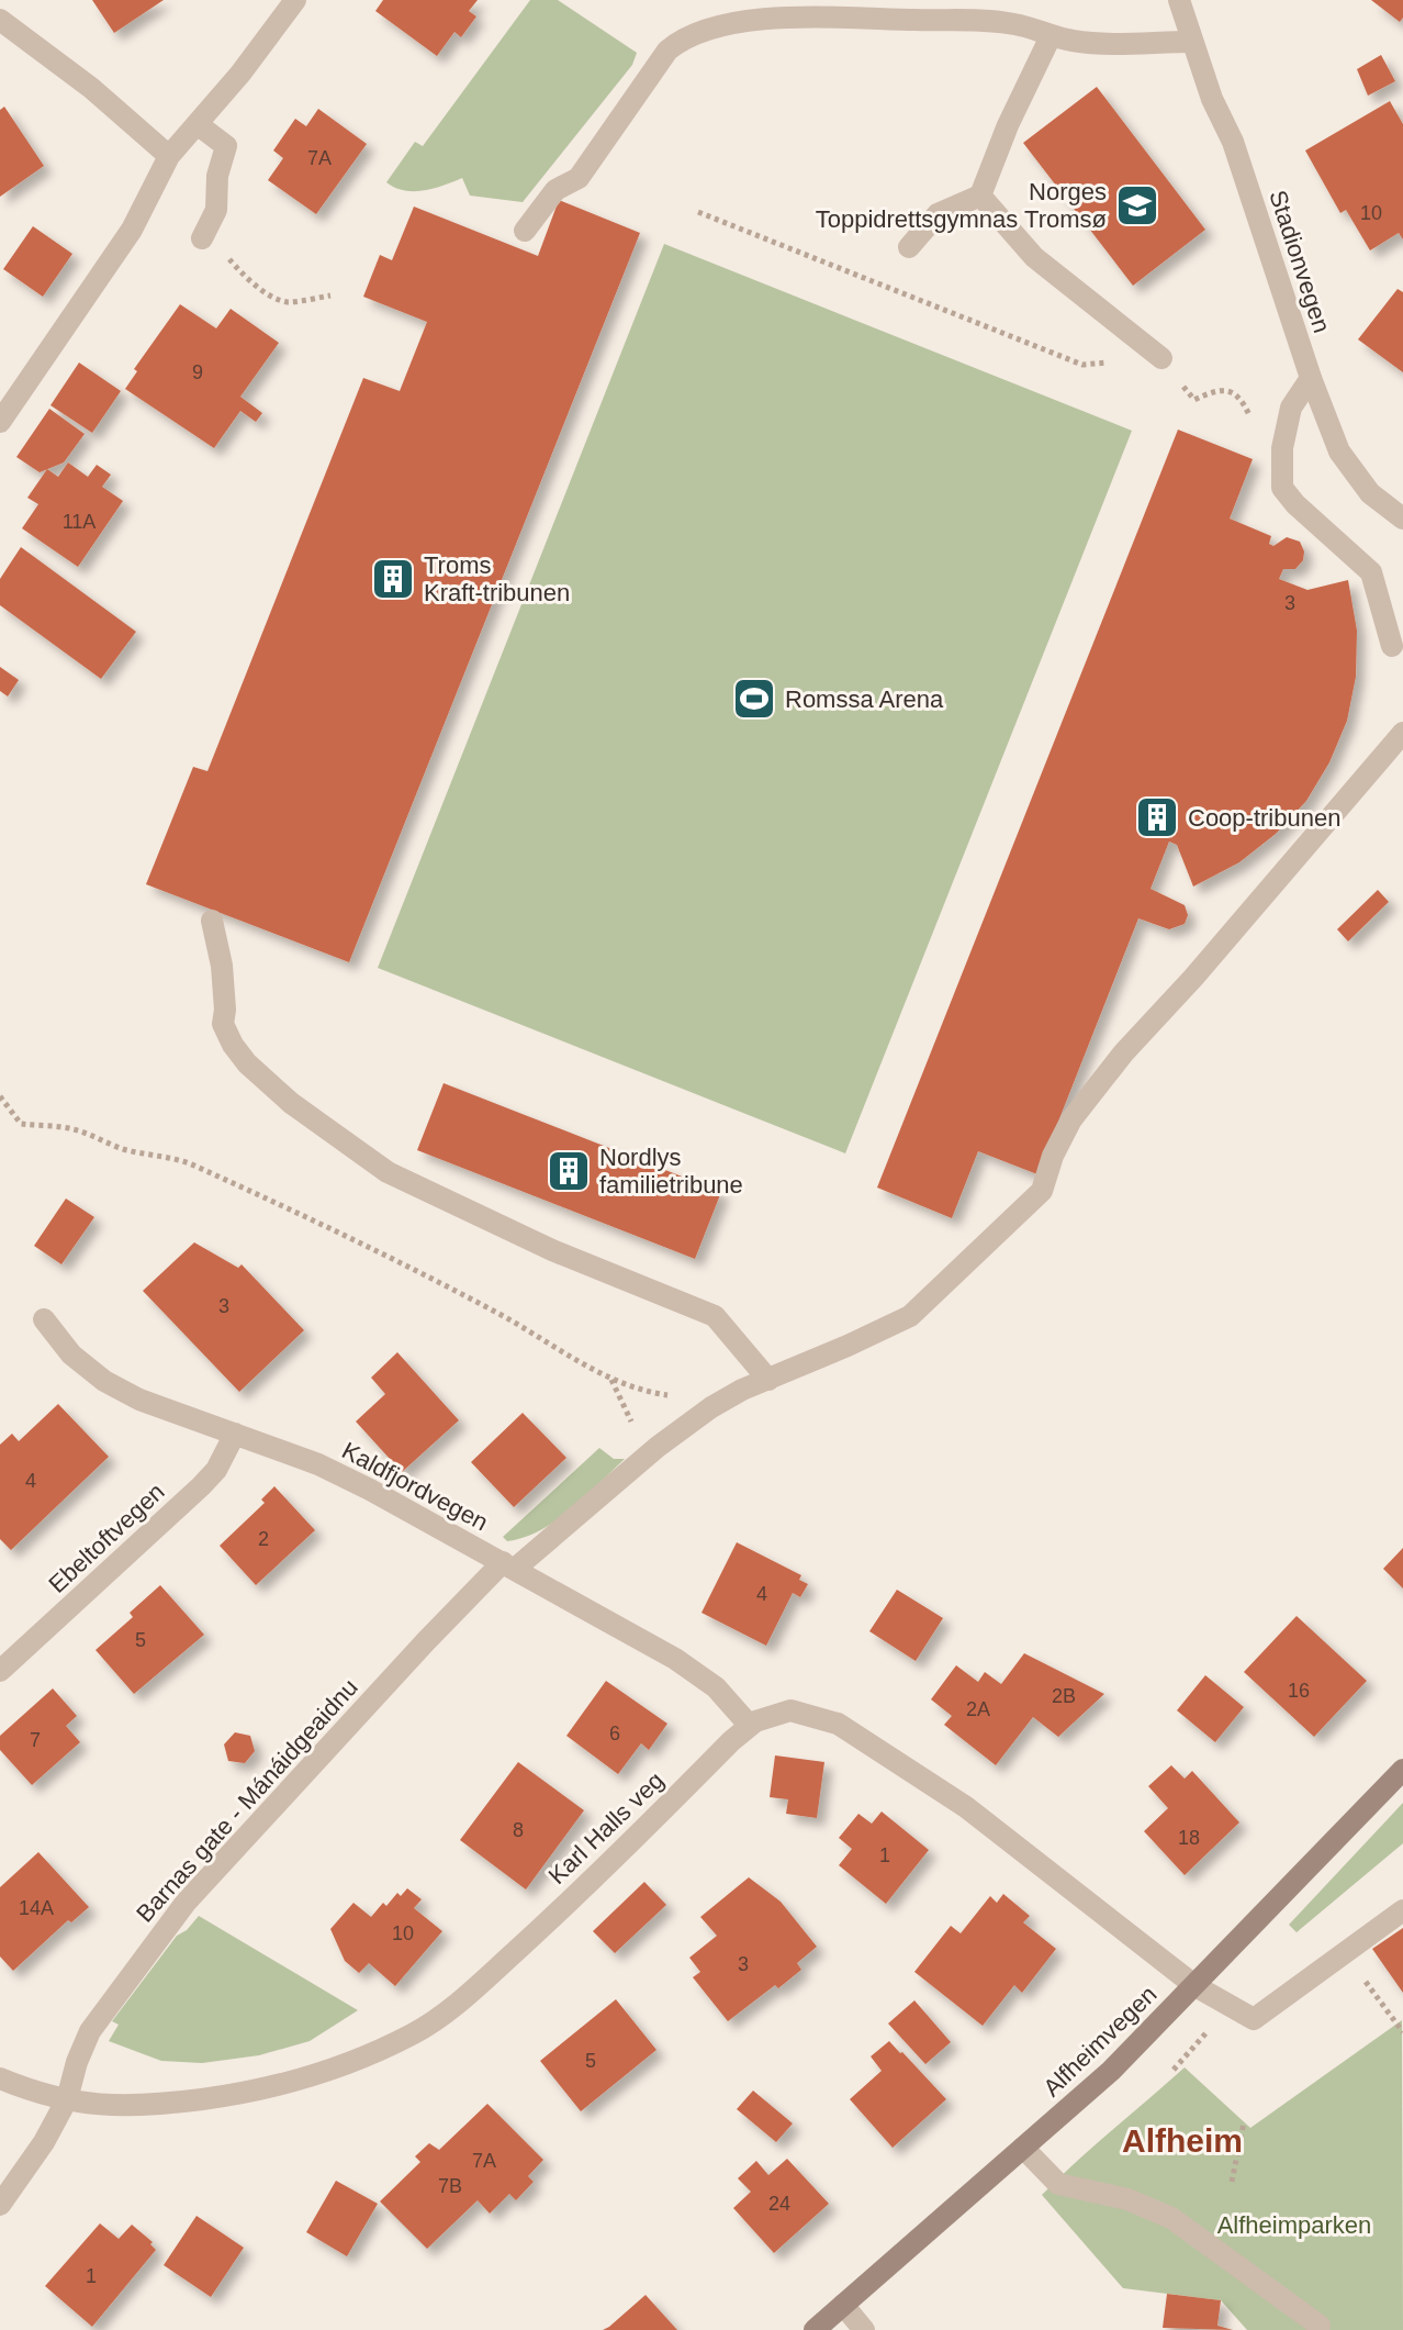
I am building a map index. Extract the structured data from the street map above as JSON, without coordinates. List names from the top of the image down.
{
  "streets": {
    "street": [
      "Stadionvegen",
      "Kaldfjordvegen",
      "Ebeltoftvegen",
      "Barnas gate - Mánáidgeaidnu",
      "Karl Halls veg",
      "Alfheimvegen"
    ]
  },
  "crossings": [
    ["Kaldfjordvegen", "Ebeltoftvegen"],
    ["Kaldfjordvegen", "Barnas gate - Mánáidgeaidnu"],
    ["Kaldfjordvegen", "Karl Halls veg"],
    ["Barnas gate - Mánáidgeaidnu", "Karl Halls veg"],
    ["Karl Halls veg", "Alfheimvegen"]
  ],
  "districts": ["Alfheim"],
  "parks": ["Alfheimparken"],
  "places": {
    "school or university": ["Norges Toppidrettsgymnas Tromsø"],
    "building": ["Troms Kraft-tribunen", "Coop-tribunen", "Nordlys familietribune"],
    "sports": ["Romssa Arena"]
  },
  "house_numbers": [
    "7A",
    "10",
    "9",
    "11A",
    "3",
    "3",
    "4",
    "2",
    "4",
    "5",
    "16",
    "2B",
    "2A",
    "6",
    "7",
    "8",
    "18",
    "1",
    "14A",
    "10",
    "3",
    "5",
    "7A",
    "7B",
    "24",
    "1"
  ]
}
